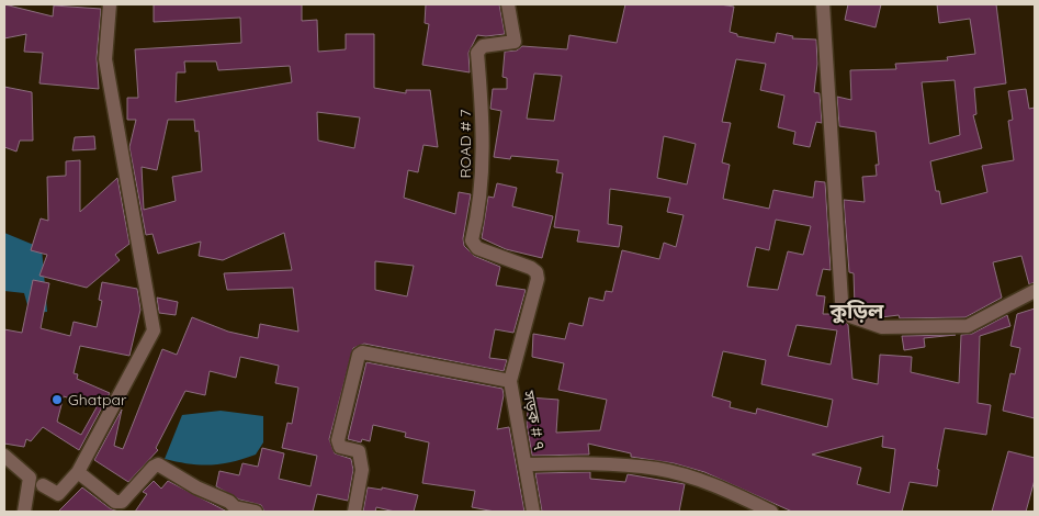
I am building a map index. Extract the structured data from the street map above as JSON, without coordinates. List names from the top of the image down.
{
  "streets": {
    "street": ["ROAD # 7", "সড়ক # ৭"]
  },
  "crossings": [
    ["ROAD # 7", "সড়ক # ৭"]
  ],
  "districts": ["কুড়িল"],
  "places": ["Ghatpar"]
}
